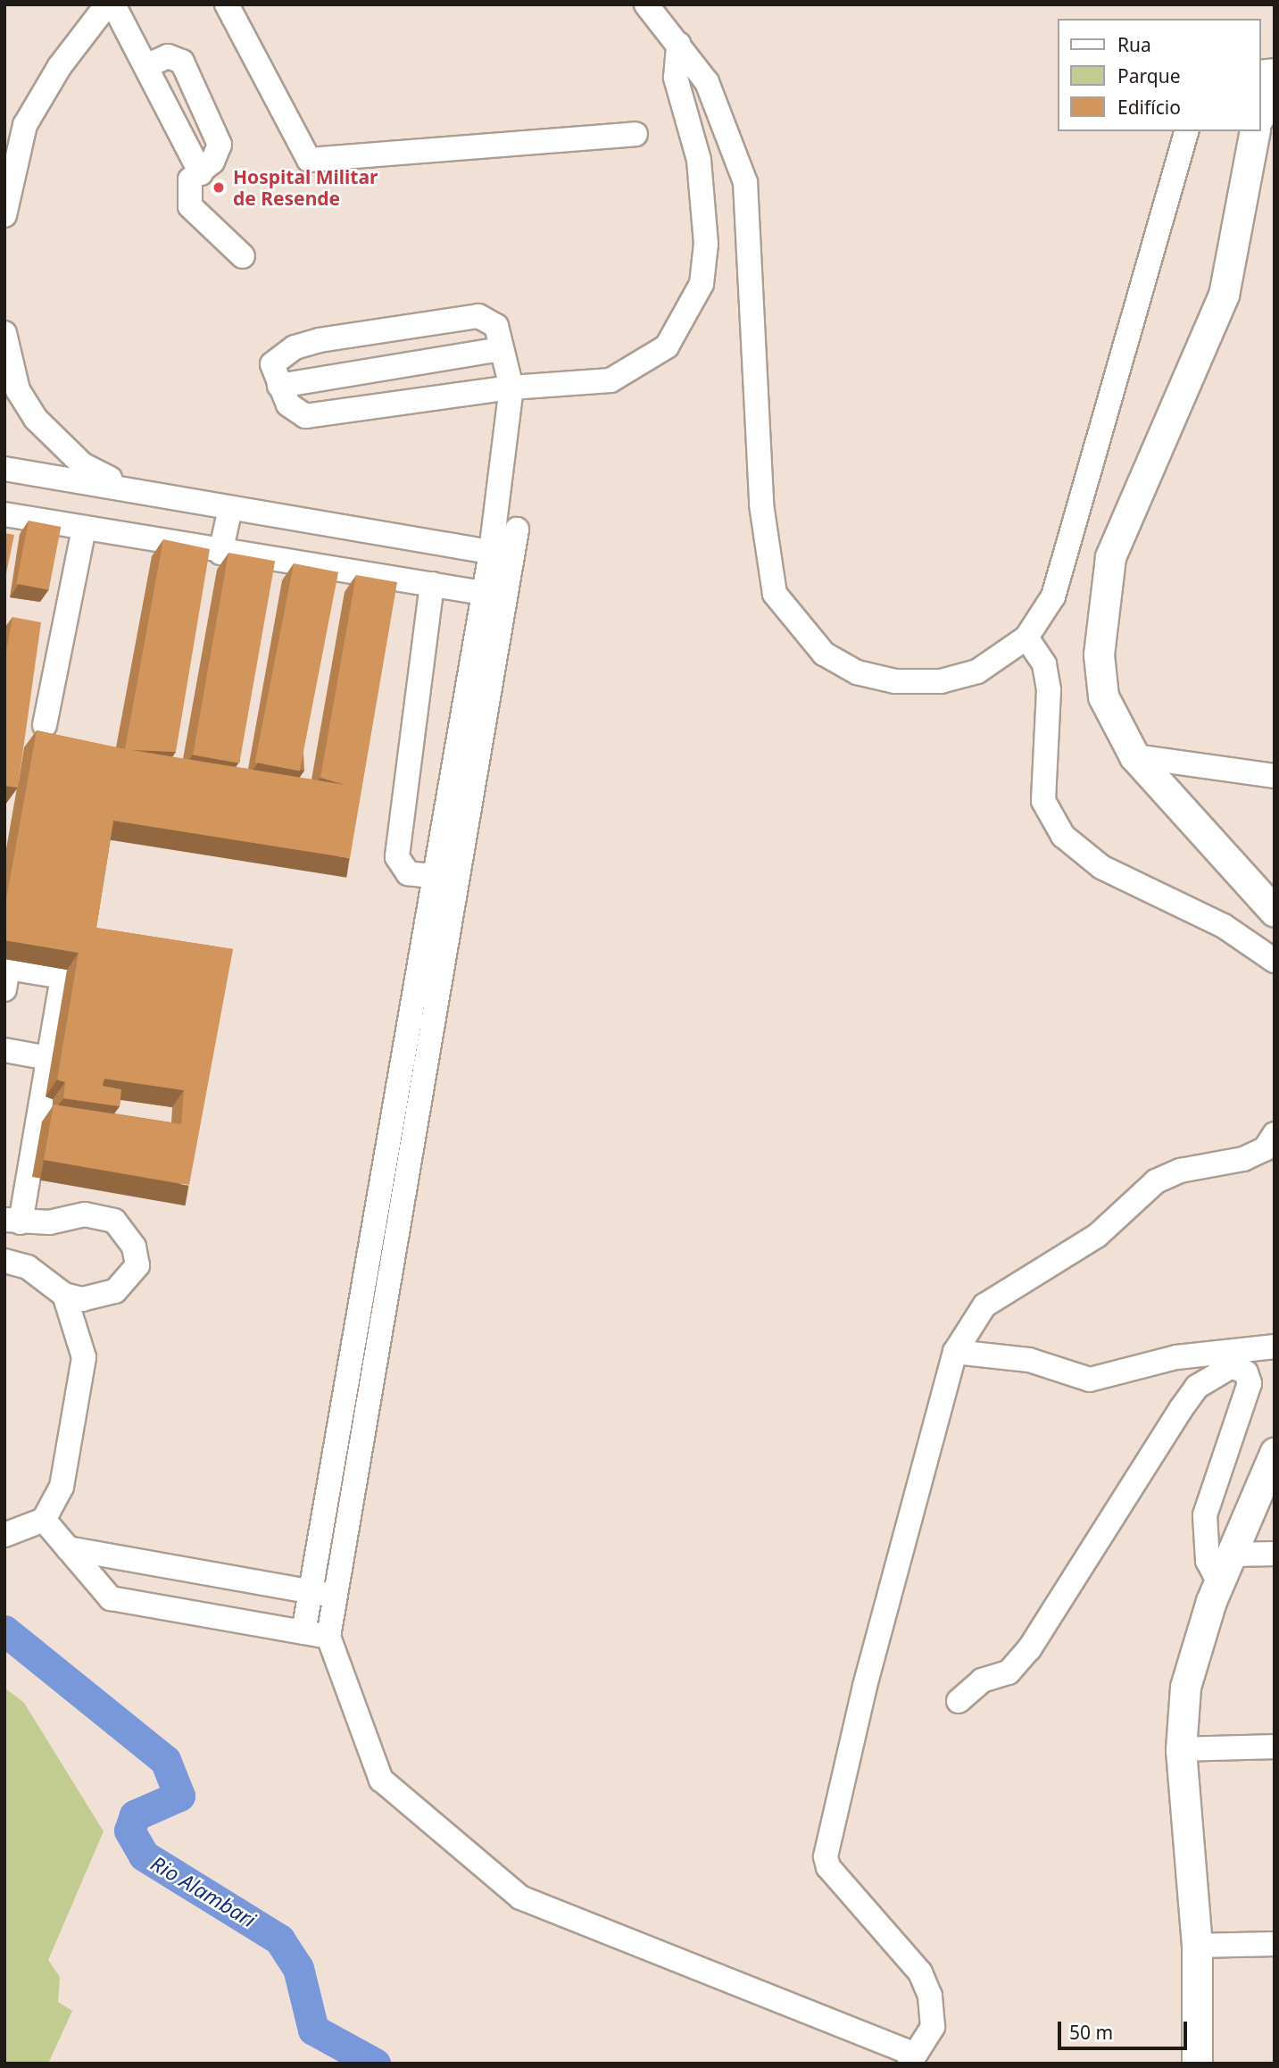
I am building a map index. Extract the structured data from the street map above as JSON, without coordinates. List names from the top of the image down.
{
  "water": ["Rio Alambari"],
  "places": ["Hospital Militar de Resende"],
  "legend": ["Rua", "Parque", "Edifício"],
  "scale_bar": "50 m"
}
